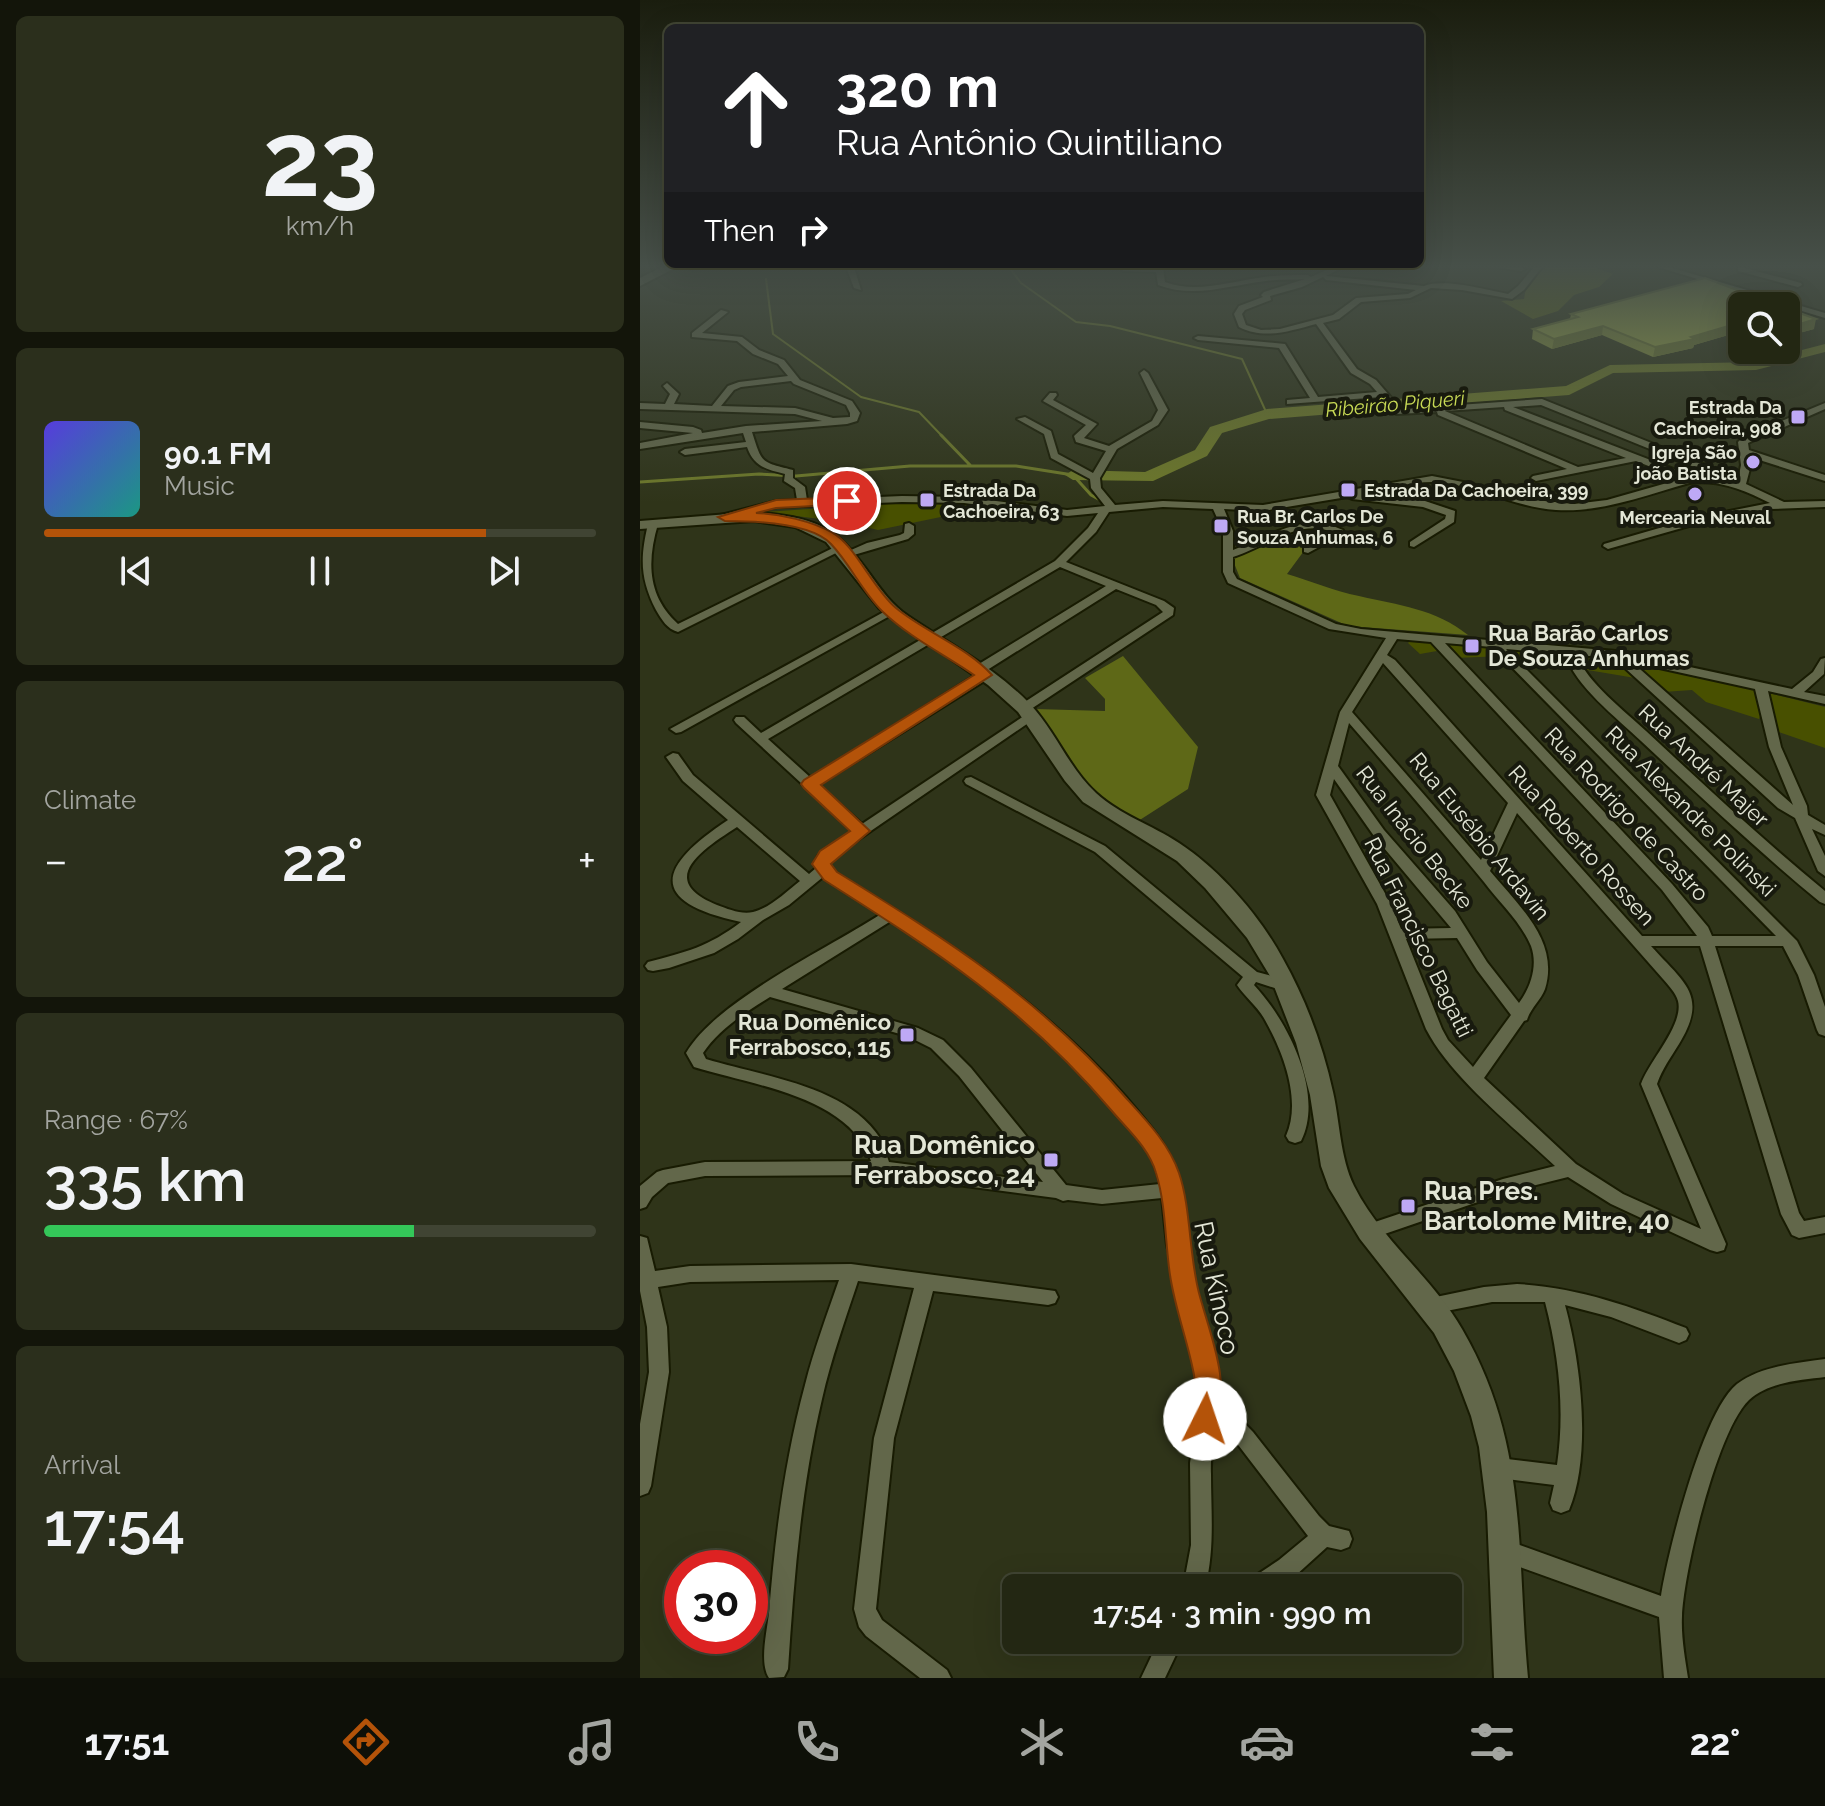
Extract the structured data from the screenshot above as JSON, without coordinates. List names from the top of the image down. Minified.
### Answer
{"streets":{"street":["Rua André Majer","Rua Alexandre Polinski","Rua Rodrigo de Castro","Rua Eusébio Ardavin","Rua Inácio Becke","Rua Roberto Rossen","Rua Francisco Bagatti","Rua Kinoco"]},"crossings":[["Rua Eusébio Ardavin","Rua Inácio Becke"],["Rua Eusébio Ardavin","Rua Francisco Bagatti"],["Rua Inácio Becke","Rua Roberto Rossen"],["Rua Inácio Becke","Rua Francisco Bagatti"],["Rua Roberto Rossen","Rua Francisco Bagatti"]],"water":["Ribeirão Piqueri"],"places":{"transit":["Estrada Da Cachoeira, 908","Estrada Da Cachoeira, 399","Estrada Da Cachoeira, 63","Rua Br. Carlos De Souza Anhumas, 6","Rua Barão Carlos De Souza Anhumas","Rua Domênico Ferrabosco, 115","Rua Domênico Ferrabosco, 24","Rua Pres. Bartolome Mitre, 40"],"other":["Igreja São joão Batista","Mercearia Neuval"]},"page":{"tile":[["23","km/h"],"Climate",["Range · 67%","335 km"],["Arrival","17:54"]],"turn":["320 m","Rua Antônio Quintiliano"],"then":"Then","song":["90.1 FM","Music"],"heat":["−","22°","+"],"limit":"30","trip":"17:54 · 3 min · 990 m","tabs":["17:51","22°"]}}
